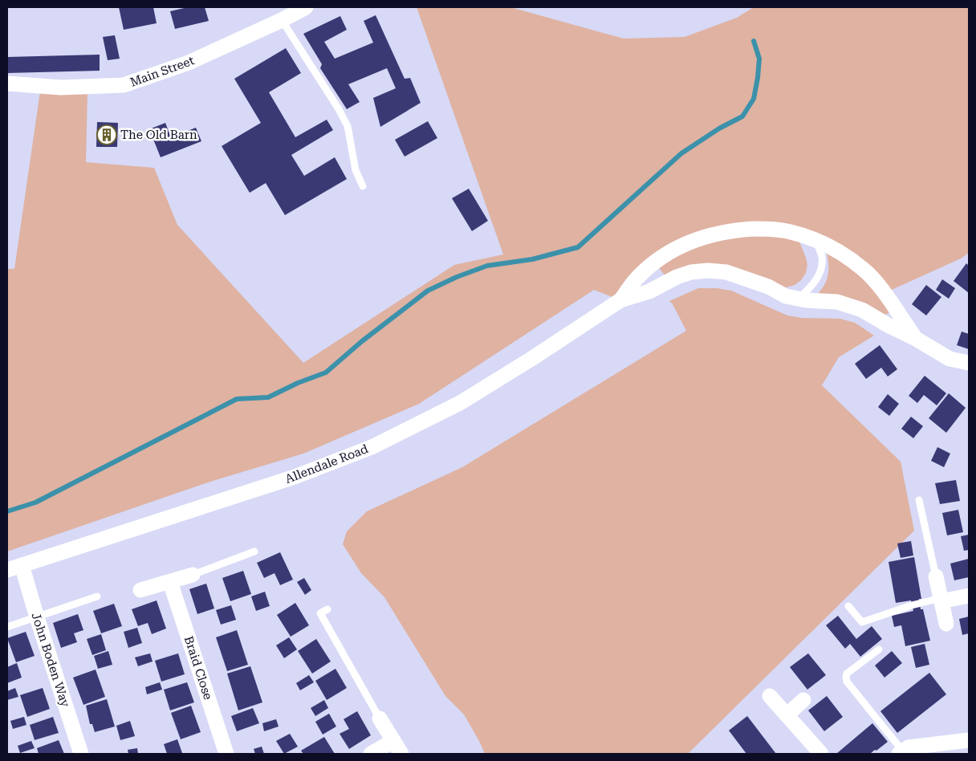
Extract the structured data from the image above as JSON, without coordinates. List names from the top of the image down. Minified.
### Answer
{"streets":{"street":["Main Street","Allendale Road","John Boden Way","Braid Close"]},"crossings":[["Allendale Road","John Boden Way"]],"places":{"building":["The Old Barn"]}}
